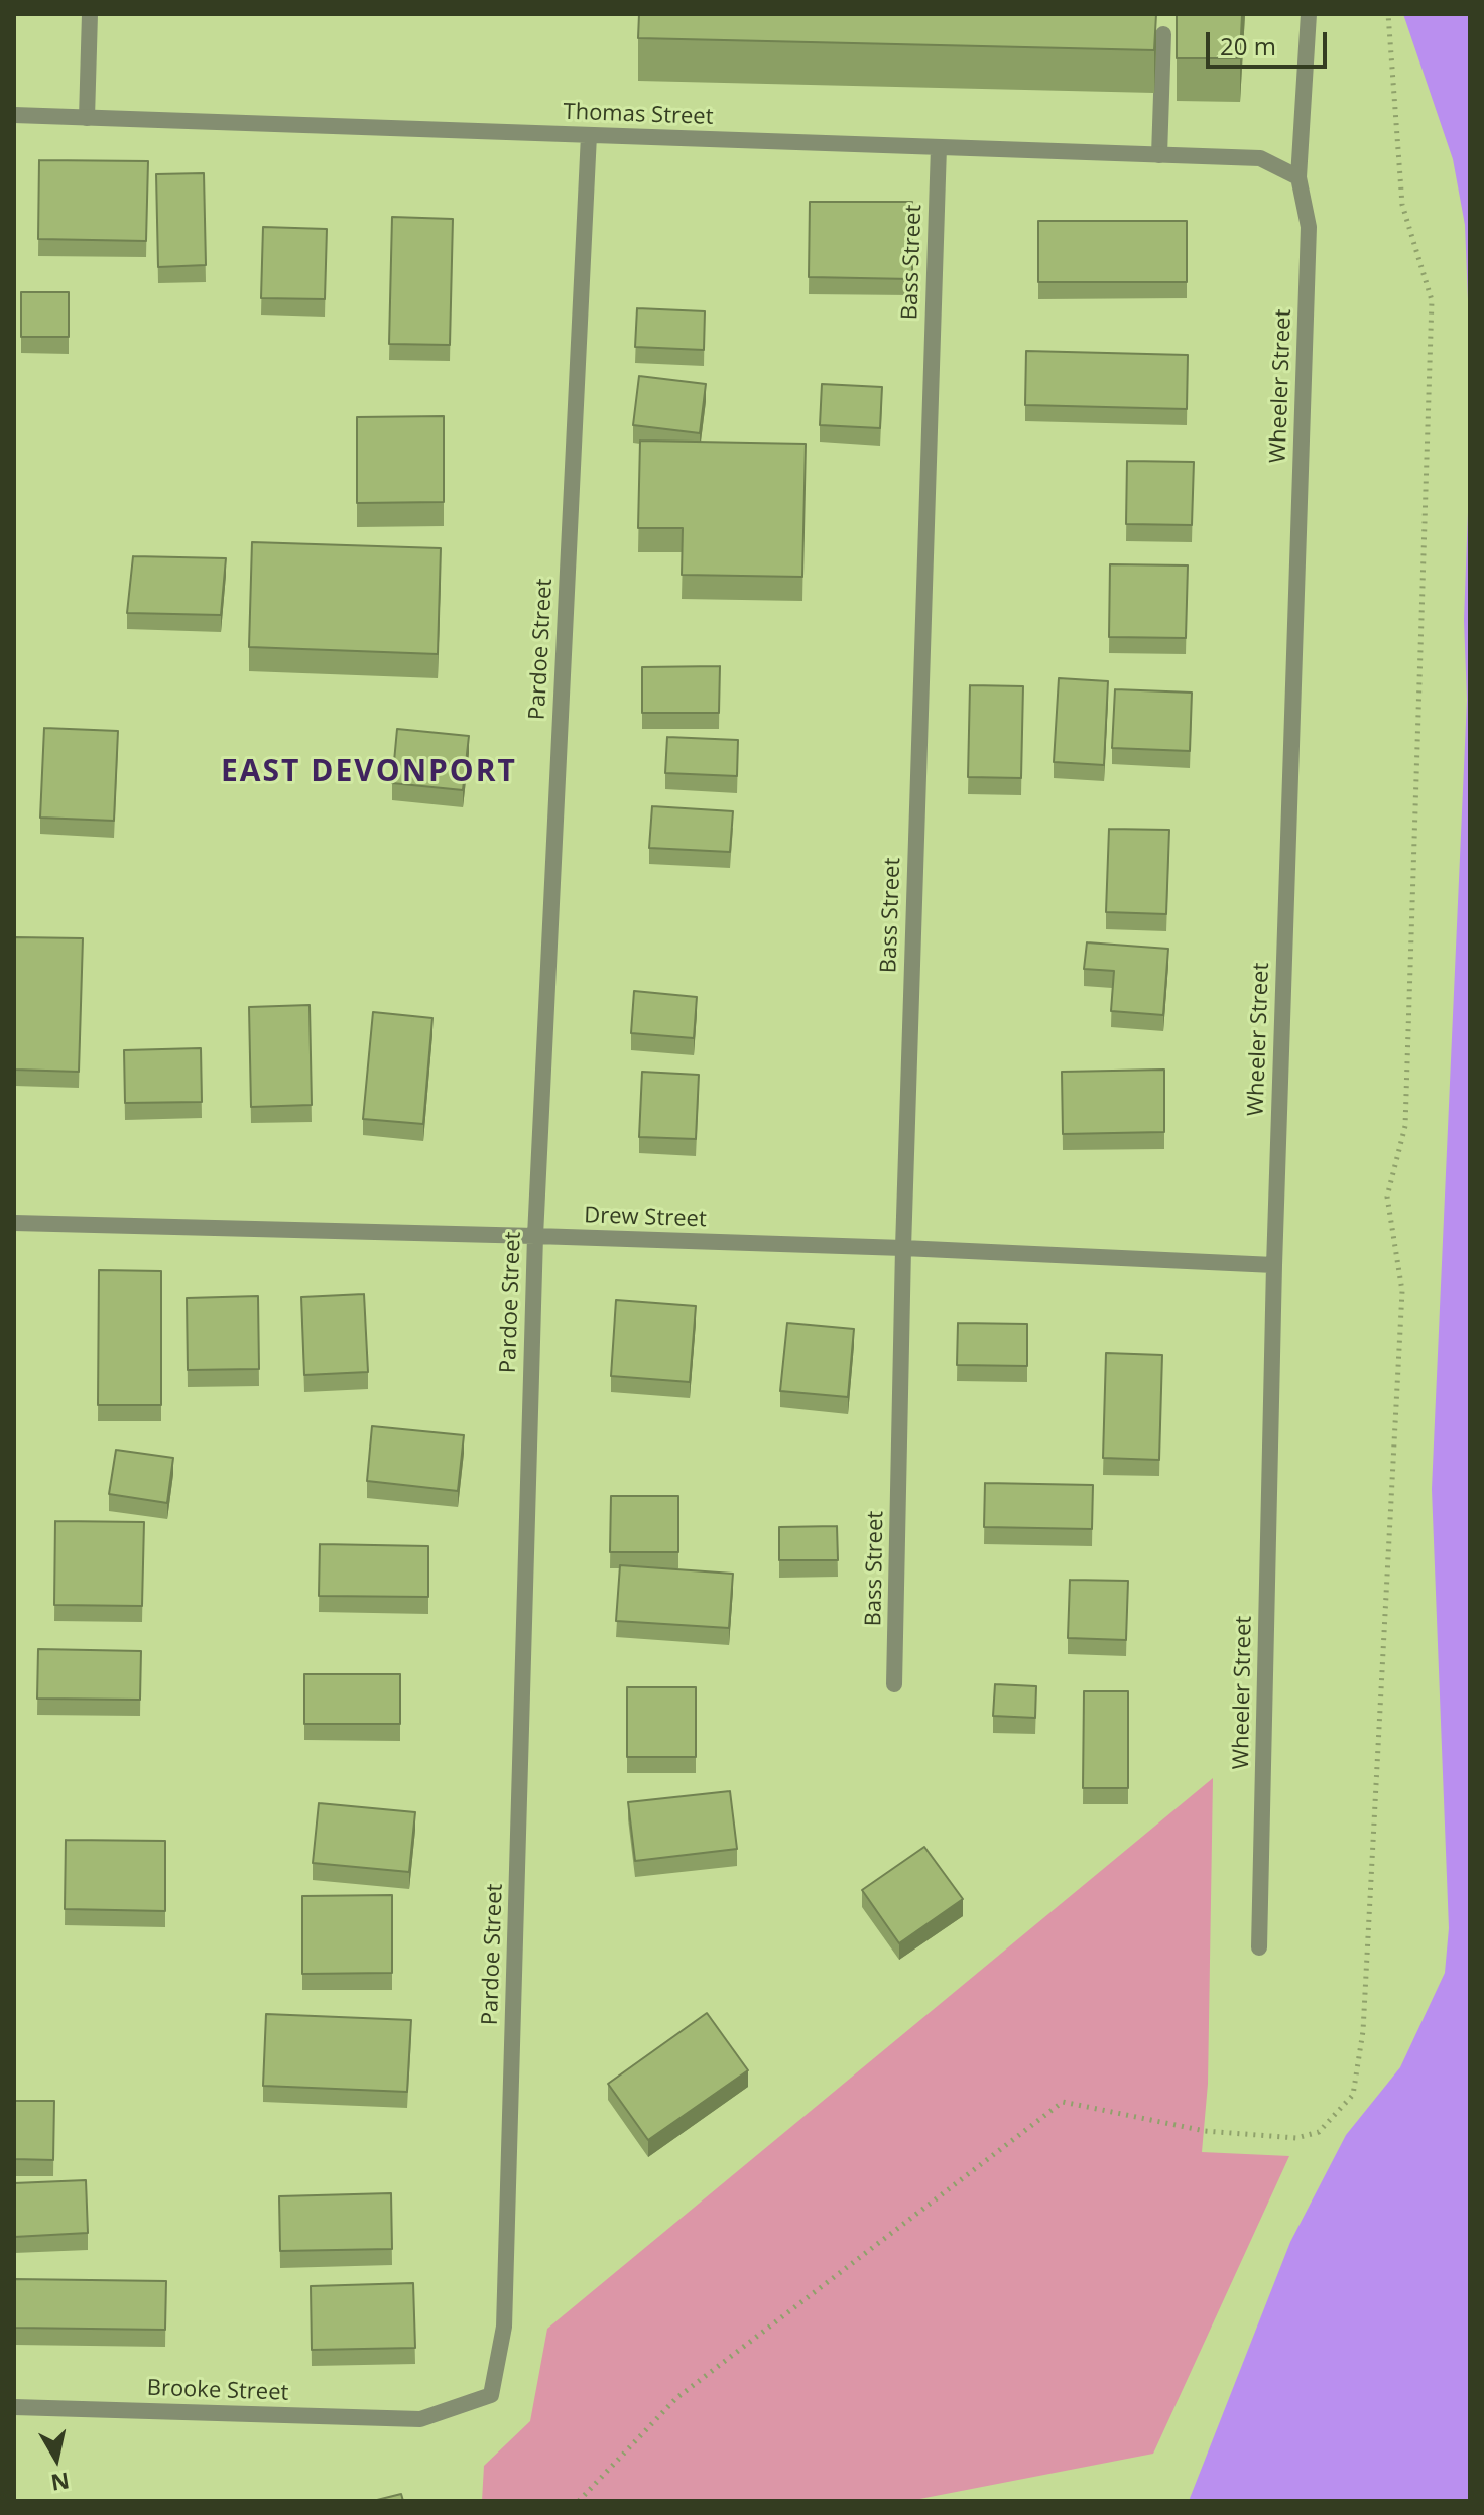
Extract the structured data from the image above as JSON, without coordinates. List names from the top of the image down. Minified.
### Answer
{"streets":{"street":["Thomas Street","Bass Street","Wheeler Street","Pardoe Street","Drew Street","Brooke Street"]},"crossings":[["Thomas Street","Bass Street"],["Thomas Street","Wheeler Street"],["Thomas Street","Pardoe Street"],["Bass Street","Drew Street"],["Wheeler Street","Drew Street"],["Pardoe Street","Drew Street"],["Pardoe Street","Brooke Street"]],"districts":["EAST DEVONPORT"],"scale_bar":"20 m","north":"bottom"}
